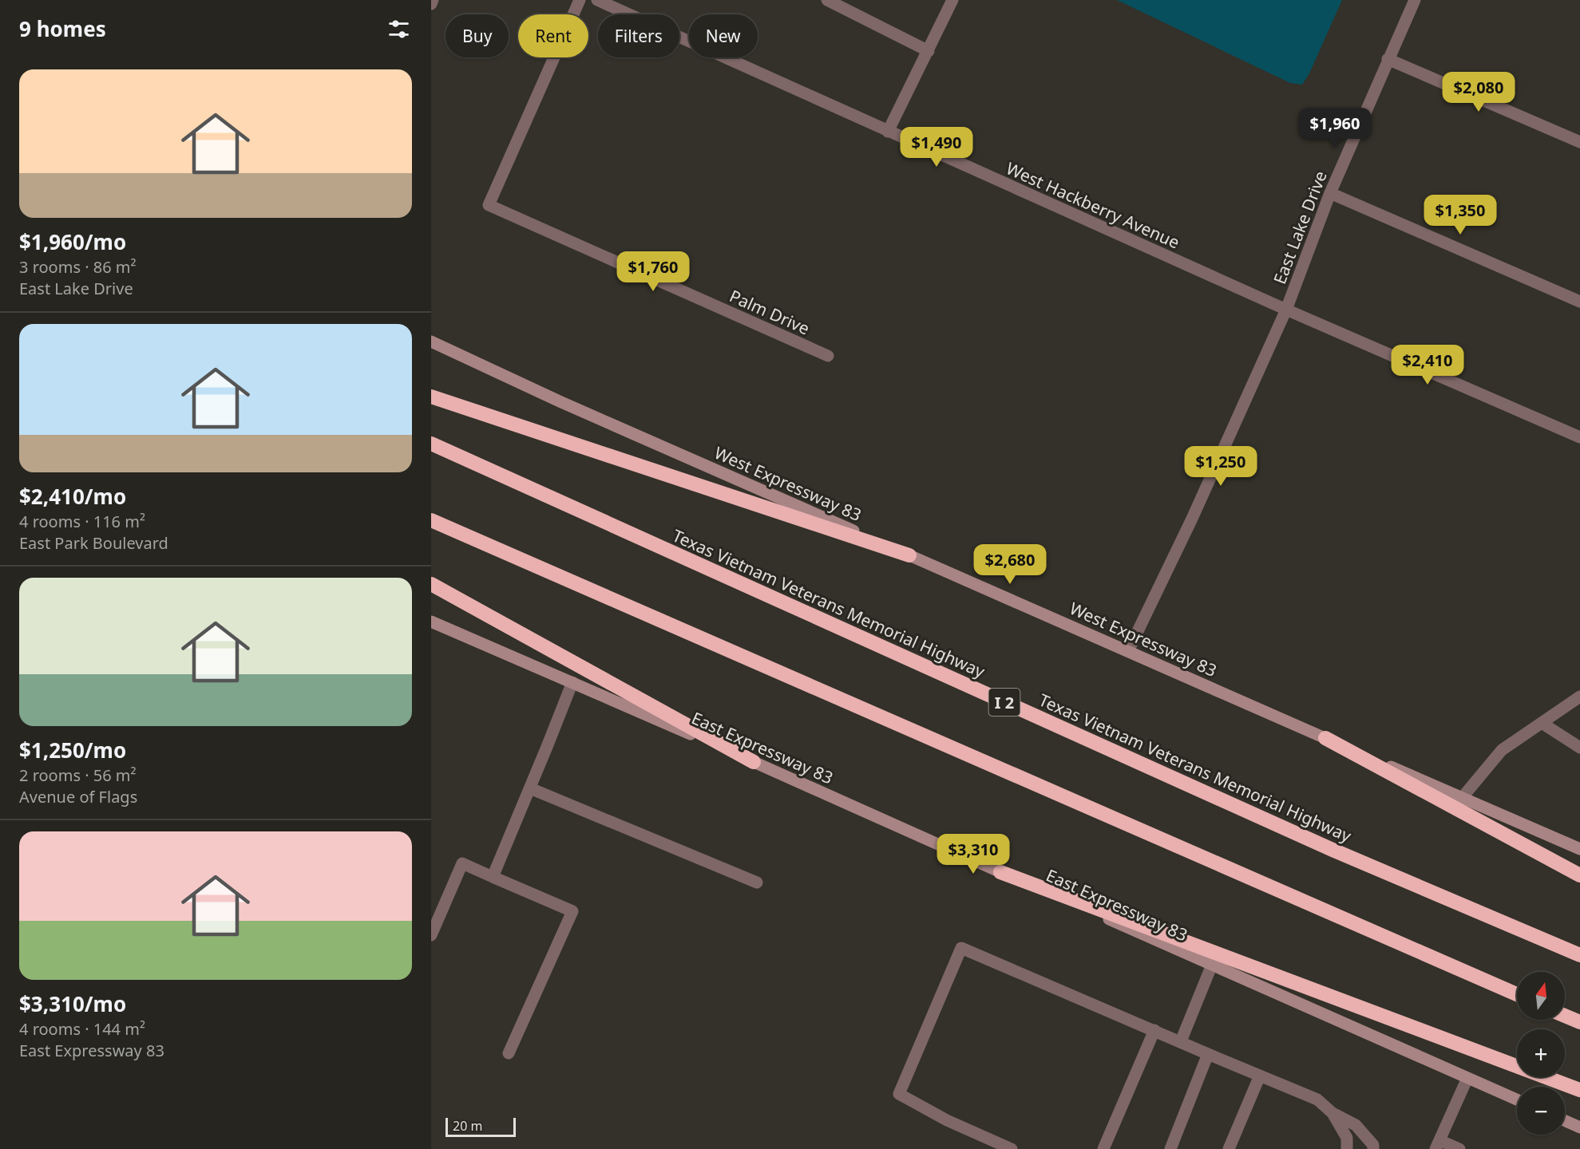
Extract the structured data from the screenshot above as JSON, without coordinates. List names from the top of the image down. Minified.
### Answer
{"streets":{"highway":["Texas Vietnam Veterans Memorial Highway","I 2"],"main road":["West Expressway 83","East Expressway 83"],"street":["West Hackberry Avenue","East Lake Drive","Palm Drive"]},"crossings":[["West Hackberry Avenue","East Lake Drive"],["East Lake Drive","West Expressway 83"]],"scale_bar":"20 m","north":"top","page":{"heading":"9 homes","chip":["Buy","Rent","Filters","New"],"list":[{"name":"$1,960/mo","note":"3 rooms · 86 m² · East Lake Drive"},{"name":"$2,410/mo","note":"4 rooms · 116 m² · East Park Boulevard"},{"name":"$1,250/mo","note":"2 rooms · 56 m² · Avenue of Flags"},{"name":"$3,310/mo","note":"4 rooms · 144 m² · East Expressway 83"}],"price":["$2,080","$1,960","$1,490","$1,350","$1,760","$2,410","$1,250","$2,680","$3,310"],"map_buttons":["+","−"],"scale":"20 m"}}
